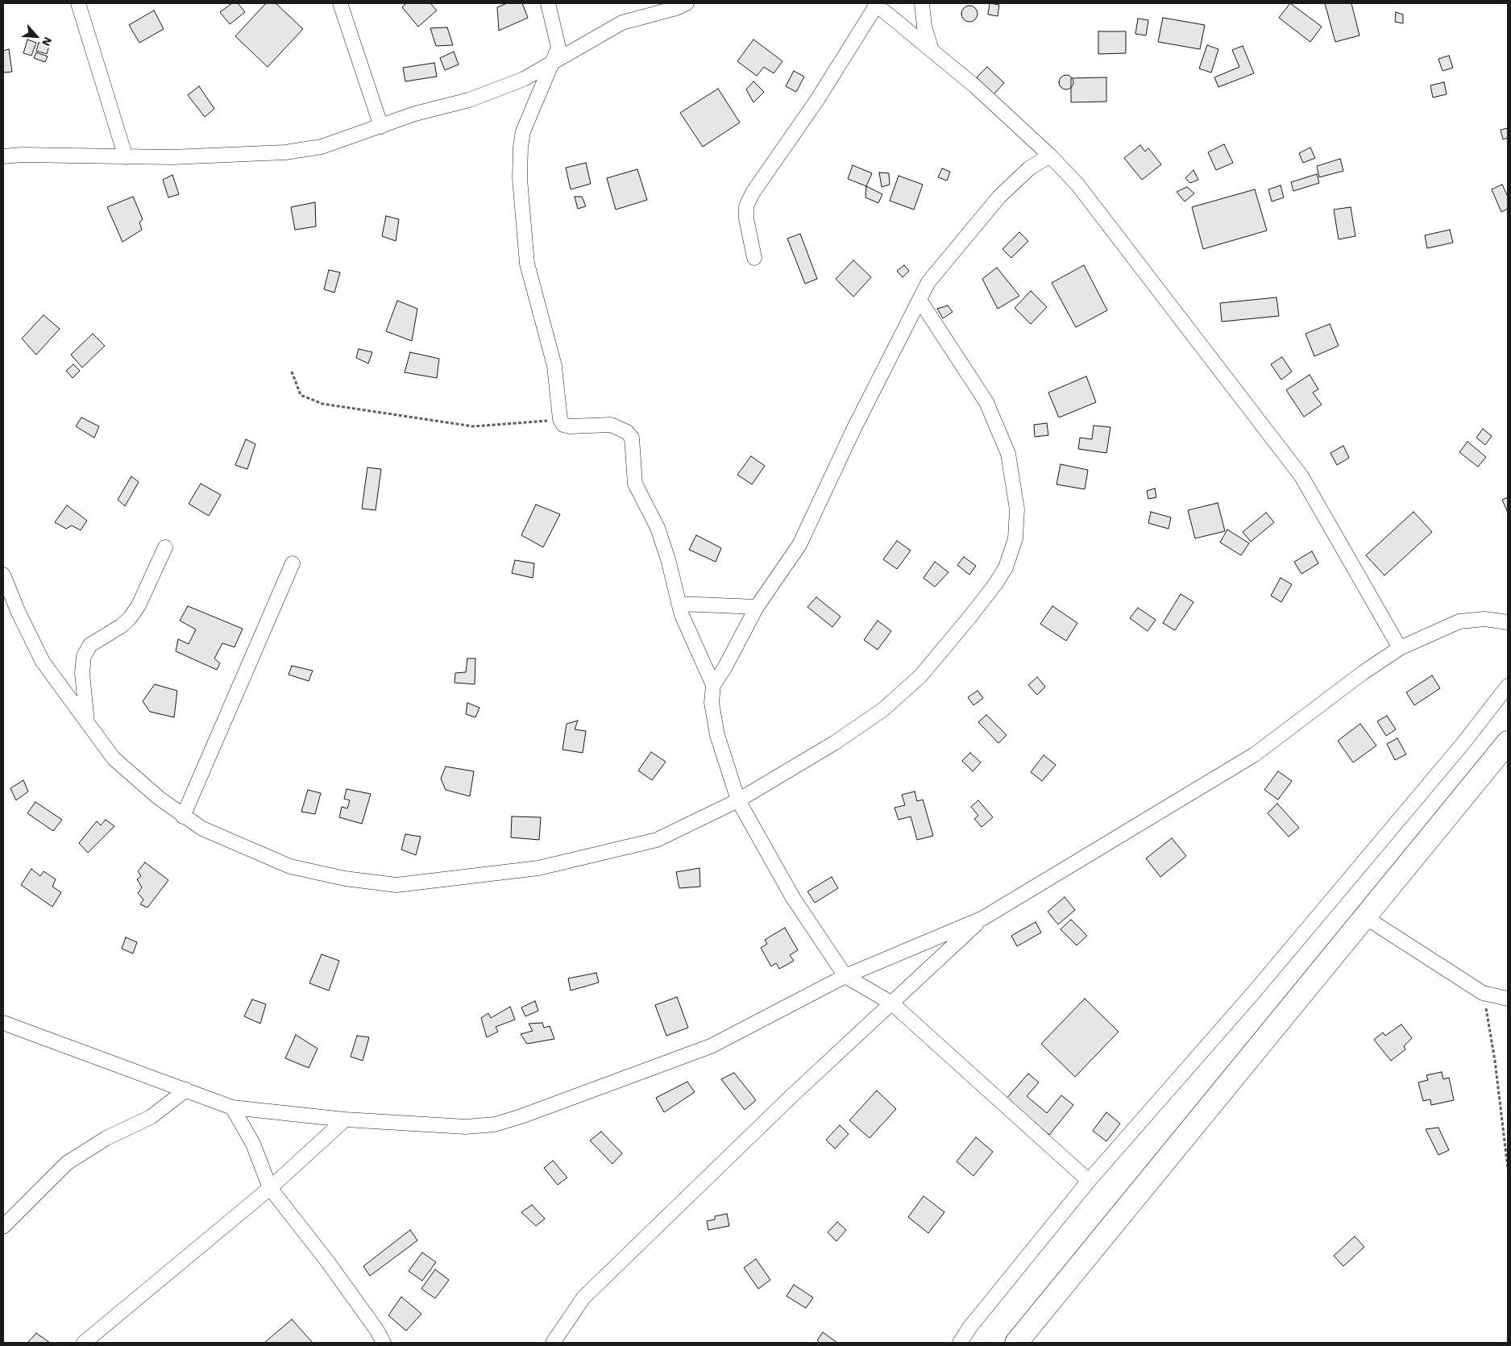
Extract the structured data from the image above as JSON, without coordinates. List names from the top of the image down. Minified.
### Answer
{"north":"bottom right"}
